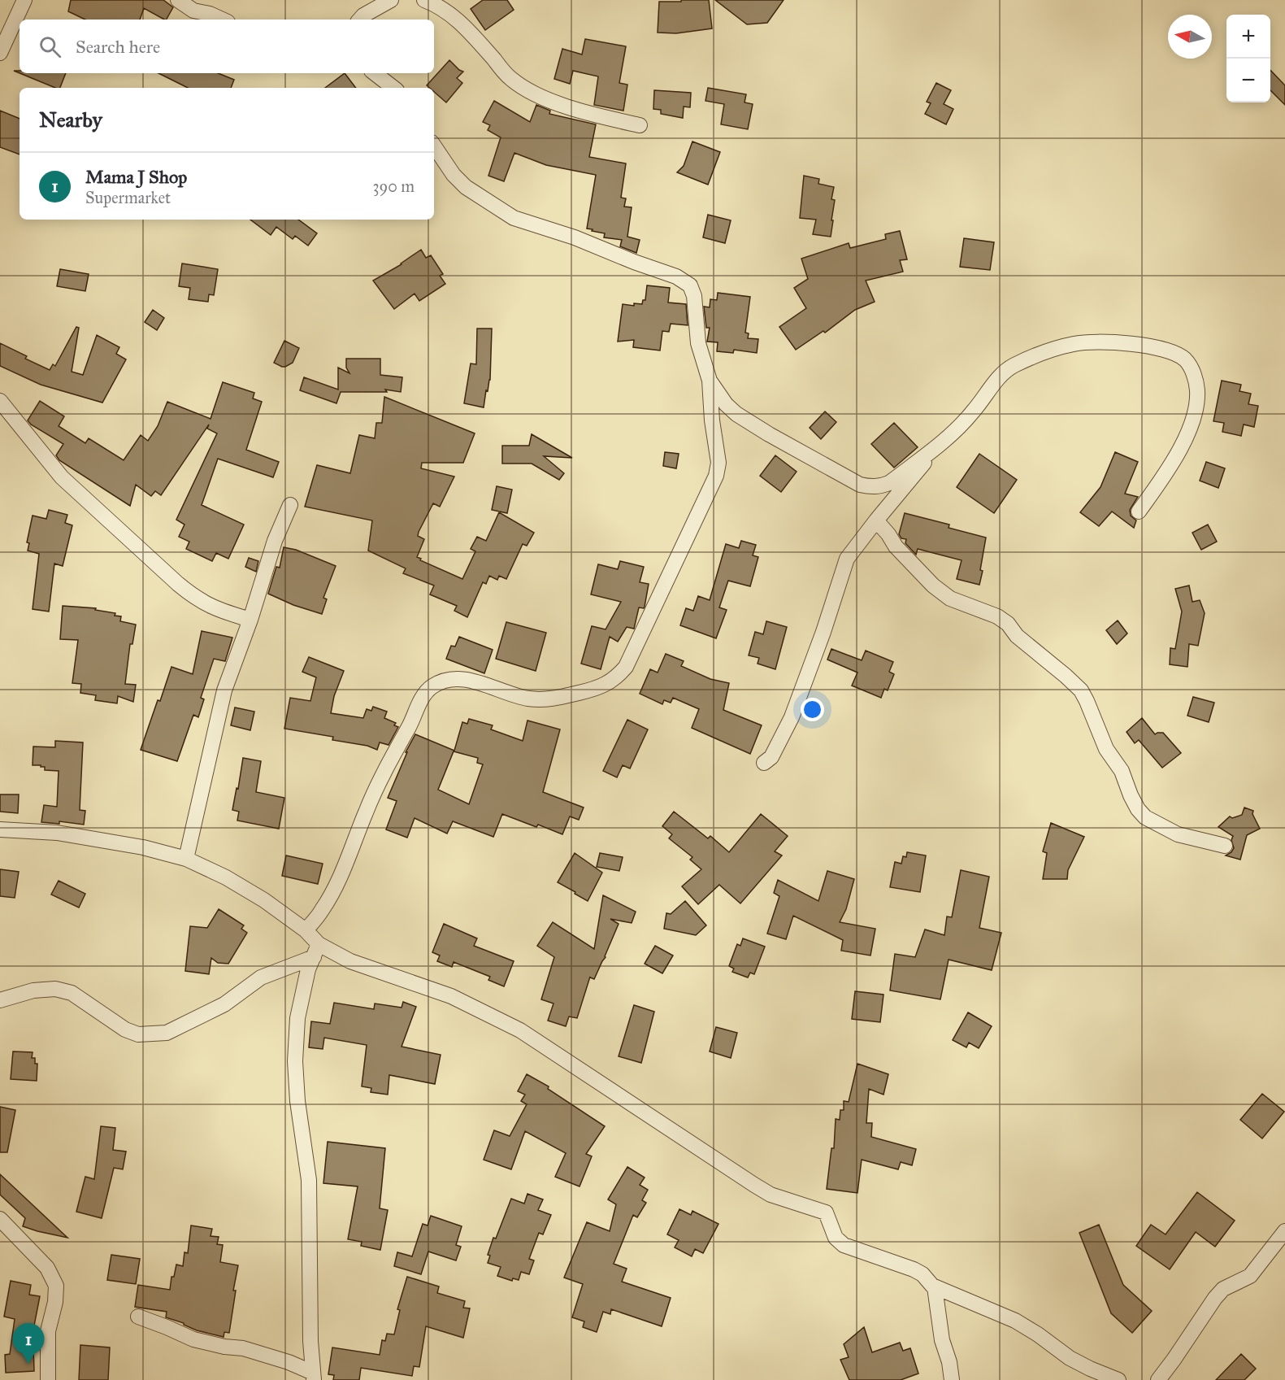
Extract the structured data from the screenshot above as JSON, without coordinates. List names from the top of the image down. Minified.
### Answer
{"north":"left","page":{"map_buttons":["+","−"],"search":"Search here","heading":"Nearby","list":[{"mark":"1","name":"Mama J Shop","note":"Supermarket","value":"390 m"}],"pins":"1"}}
